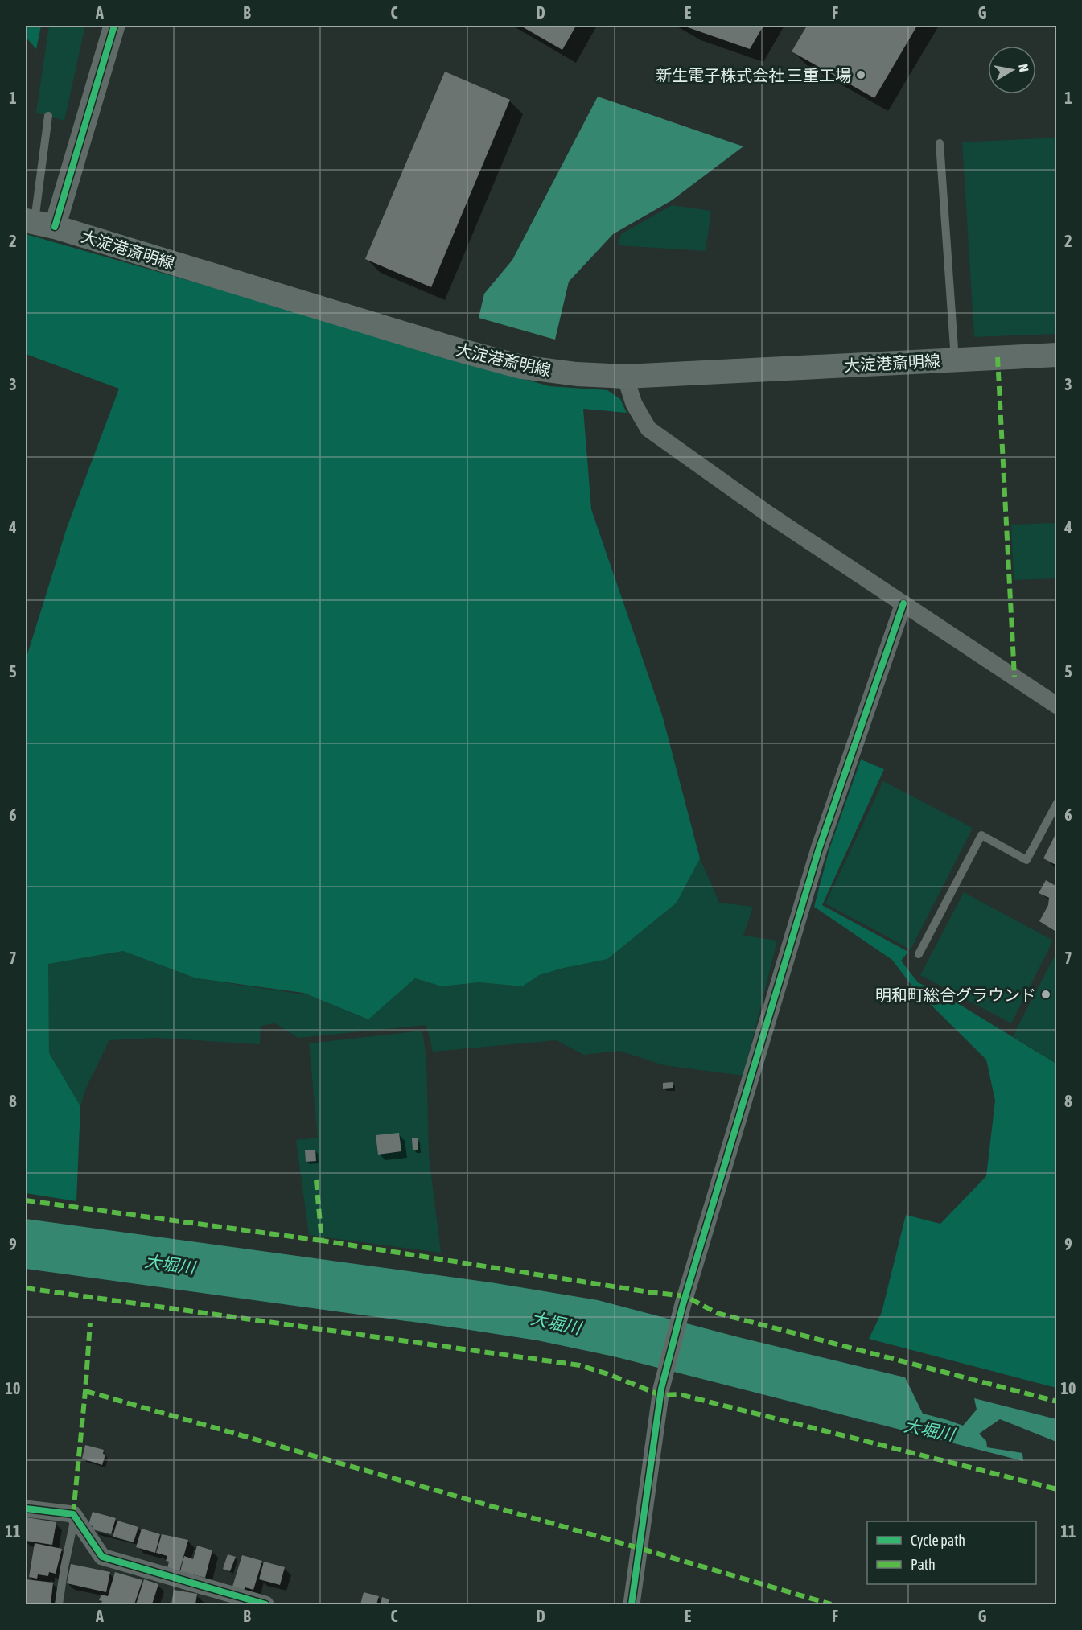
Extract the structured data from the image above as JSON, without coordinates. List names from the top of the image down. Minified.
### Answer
{"streets":{"main road":["大淀港斎明線"]},"water":["大堀川"],"places":["新生電子株式会社 三重工場","明和町総合グラウンド"],"legend":["Cycle path","Path"],"north":"right","grid":{"columns":["A","B","C","D","E","F","G"],"rows":["1","2","3","4","5","6","7","8","9","10","11"]}}
